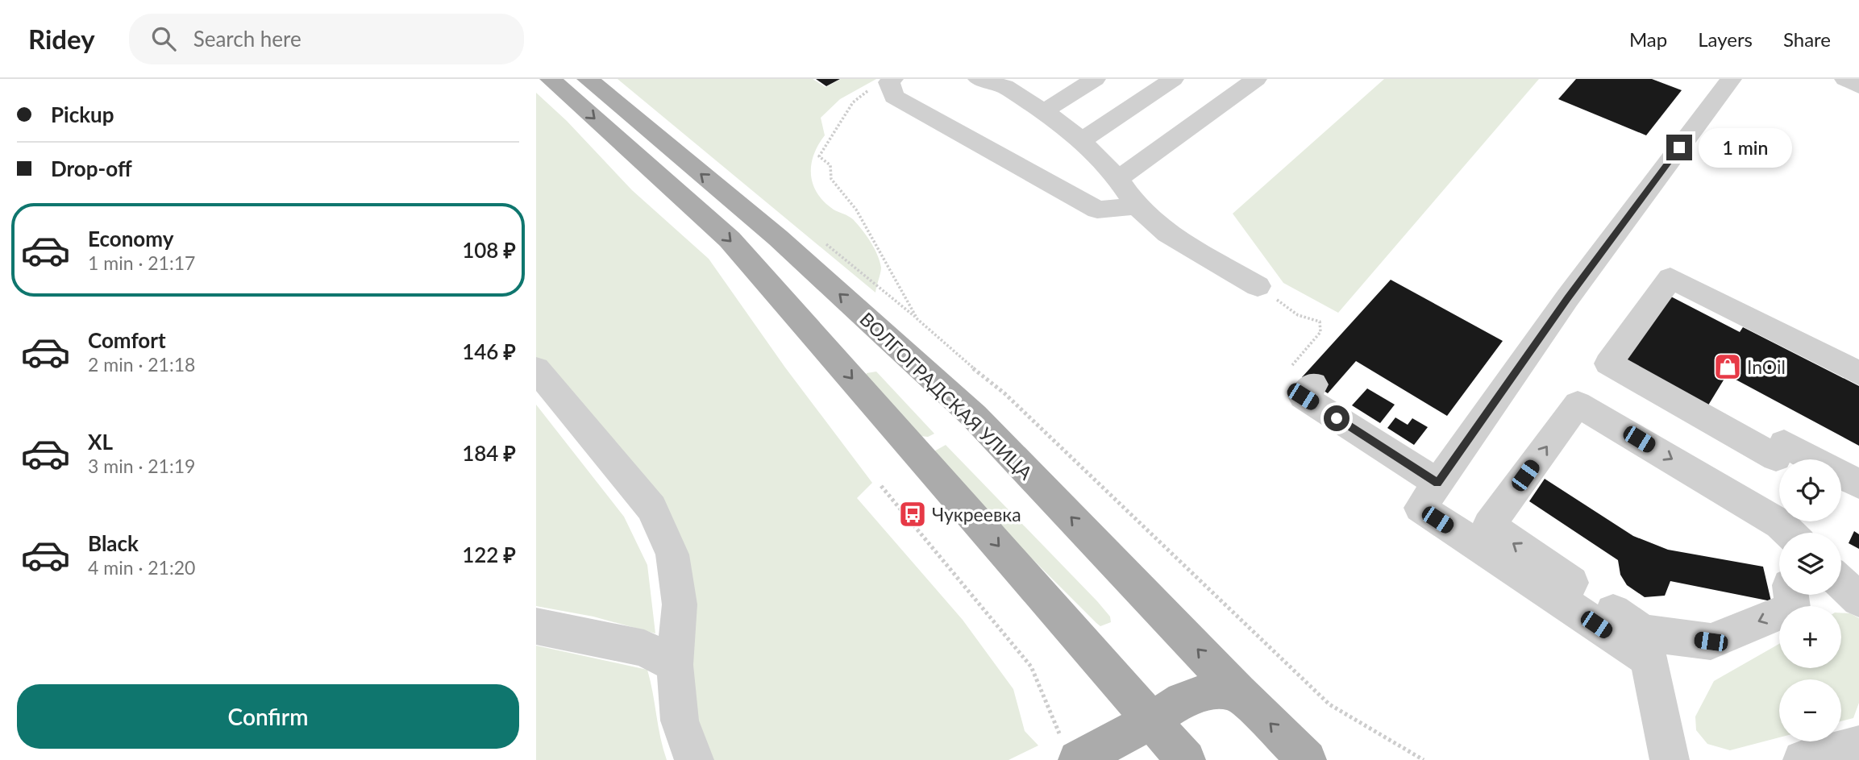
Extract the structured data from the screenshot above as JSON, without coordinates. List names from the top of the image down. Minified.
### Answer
{"streets":{"main road":["ВОЛГОГРАДСКАЯ УЛИЦА"]},"places":{"shop":["InOil"],"bus stop":["Чукреевка"]},"page":{"header":"Ridey","search":"Search here","nav":["Map","Layers","Share"],"banner":["Pickup","Drop-off"],"bubble":"1 min","list":[{"name":"Economy","note":"1 min · 21:17","value":"108 ₽"},{"name":"Comfort","note":"2 min · 21:18","value":"146 ₽"},{"name":"XL","note":"3 min · 21:19","value":"184 ₽"},{"name":"Black","note":"4 min · 21:20","value":"122 ₽"}],"map_buttons":["+","−"],"buttons":"Confirm"}}
